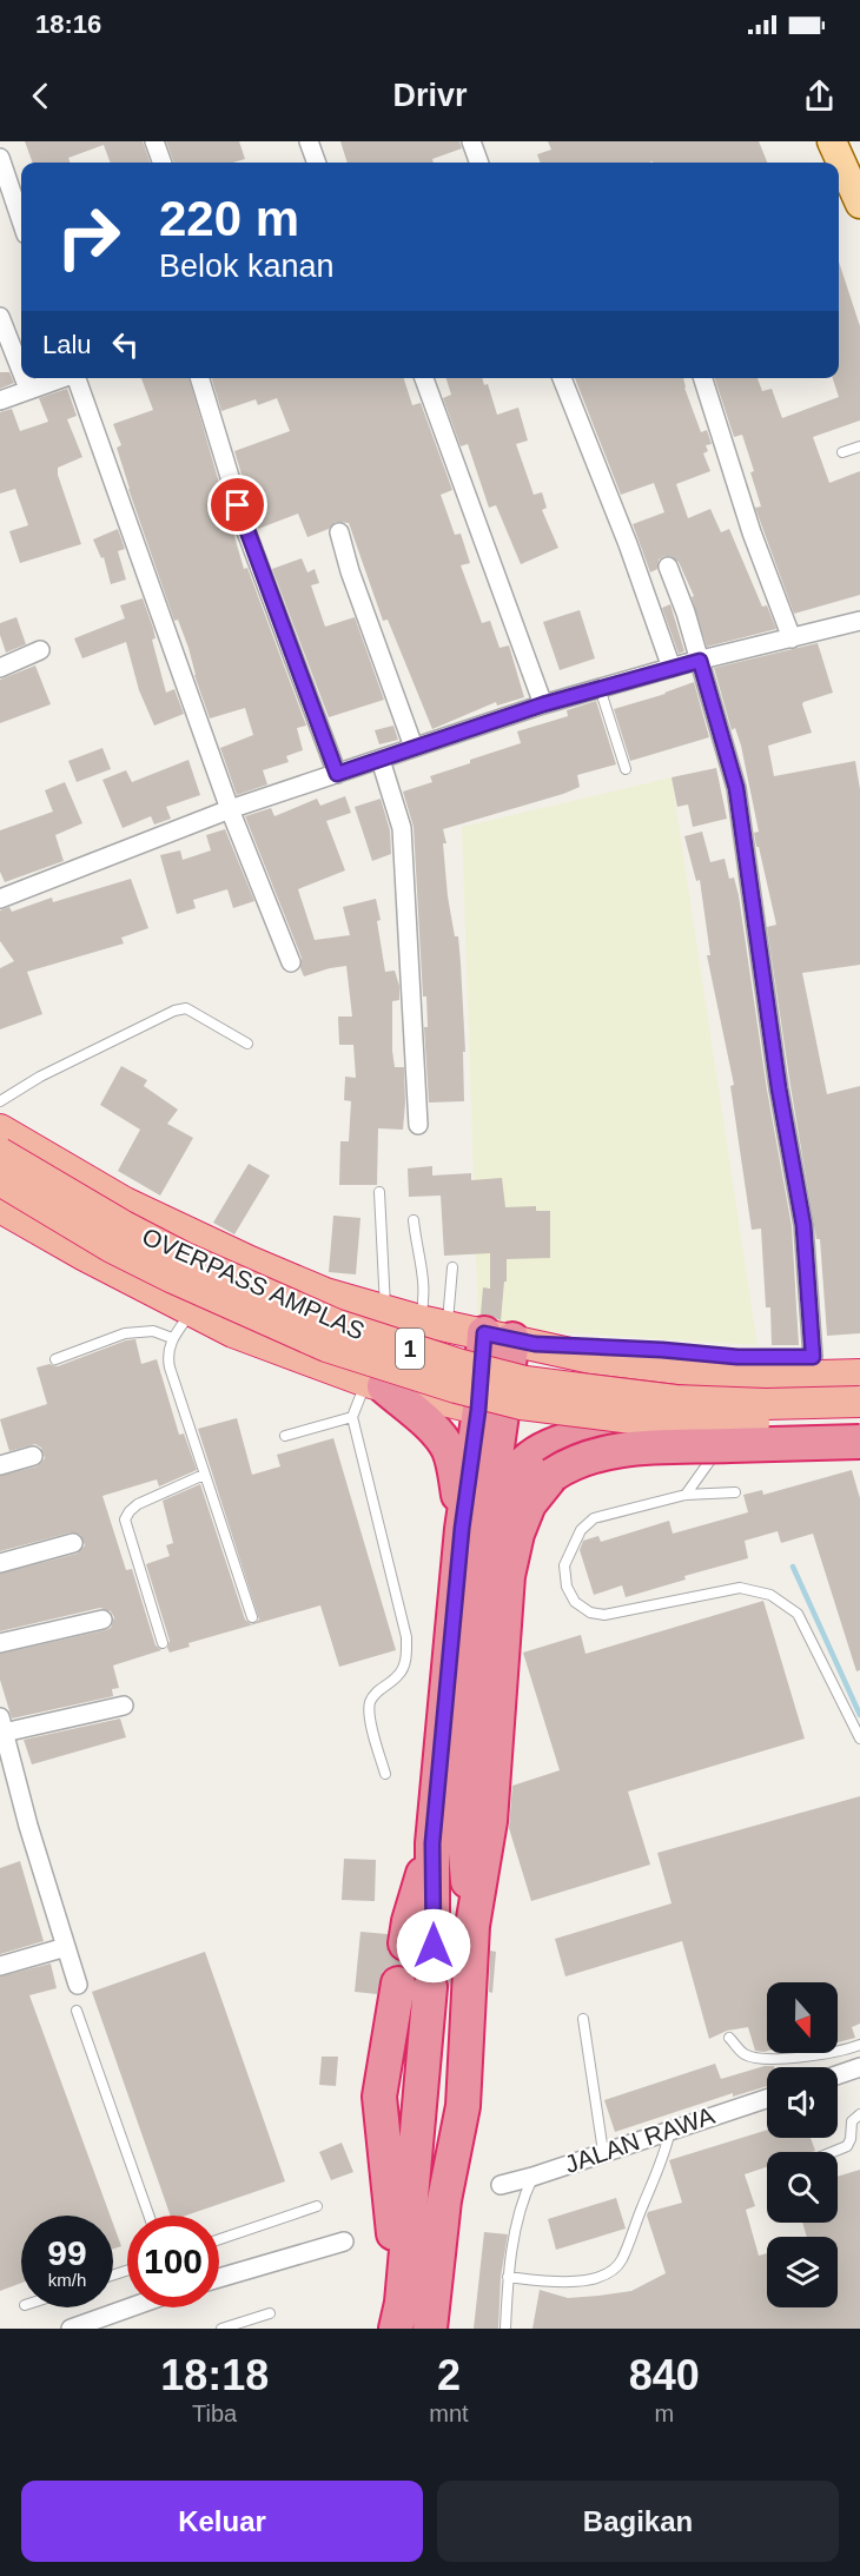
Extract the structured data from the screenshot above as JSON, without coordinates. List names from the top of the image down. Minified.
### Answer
{"streets":{"highway":["OVERPASS AMPLAS","1"],"street":["JALAN RAWA"]},"north":"bottom","page":{"status":"18:16","header":"Drivr","turn":["220 m","Belok kanan"],"then":"Lalu","speed":"99 km/h","limit":"100","eta":["18:18","Tiba","2","mnt","840","m"],"buttons":["Keluar","Bagikan"]}}
